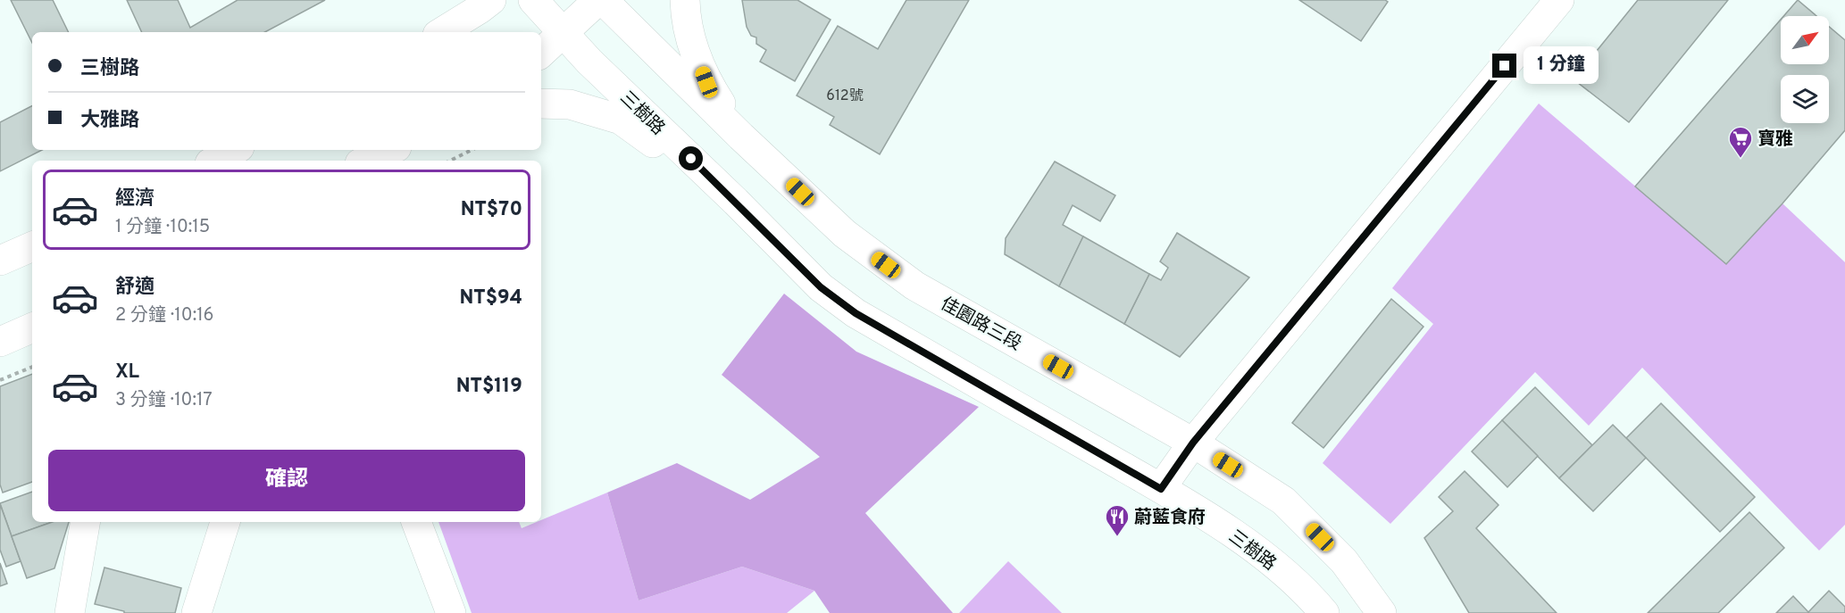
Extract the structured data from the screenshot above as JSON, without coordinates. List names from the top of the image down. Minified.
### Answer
{"streets":{"street":["三樹路","佳園路三段"]},"places":{"supermarket":["寶雅"],"restaurant":["蔚藍食府"]},"house_numbers":["612號"],"north":"top right","page":{"banner":["三樹路","大雅路"],"bubble":"1 分鐘","list":[{"name":"經濟","note":"1 分鐘 · 10:15","value":"NT$70"},{"name":"舒適","note":"2 分鐘 · 10:16","value":"NT$94"},{"name":"XL","note":"3 分鐘 · 10:17","value":"NT$119"}],"buttons":"確認"}}
